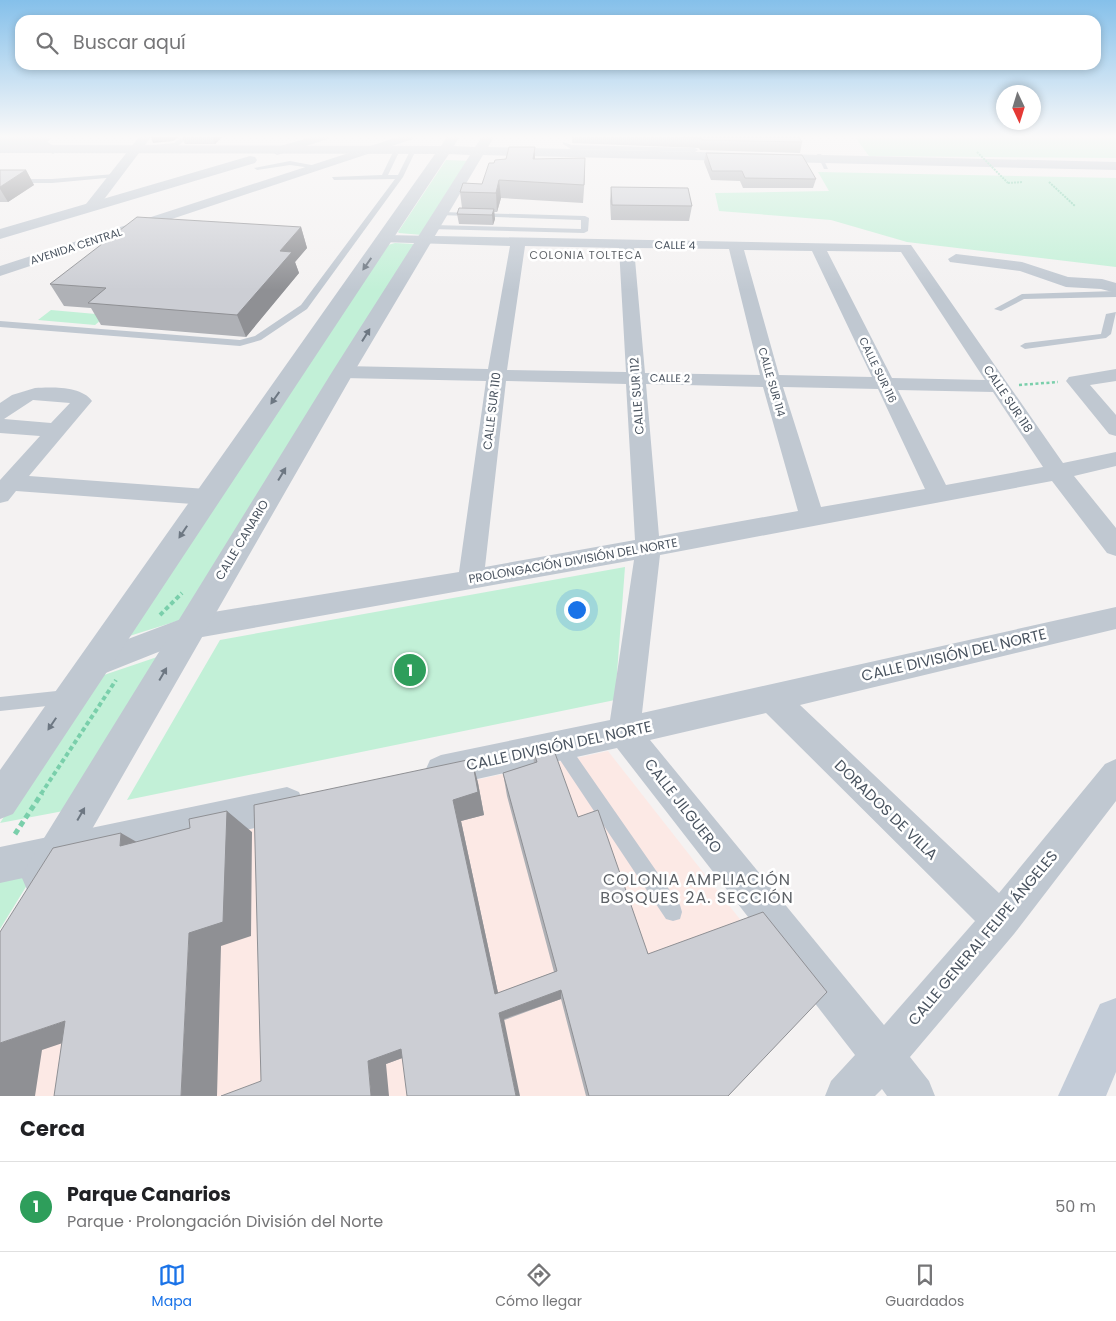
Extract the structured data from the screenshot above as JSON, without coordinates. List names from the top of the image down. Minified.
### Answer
{"streets":{"street":["CALLE 4","AVENIDA CENTRAL","CALLE SUR 116","CALLE 2","CALLE SUR 114","CALLE SUR 112","CALLE SUR 118","CALLE SUR 110","CALLE CANARIO","PROLONGACIÓN DIVISIÓN DEL NORTE","CALLE DIVISIÓN DEL NORTE","CALLE JILGUERO","DORADOS DE VILLA","CALLE GENERAL FELIPE ÁNGELES"]},"crossings":[["CALLE 4","CALLE SUR 116"],["CALLE 4","CALLE SUR 114"],["CALLE 4","CALLE SUR 112"],["CALLE 4","CALLE SUR 118"],["CALLE 4","CALLE SUR 110"],["CALLE 4","CALLE CANARIO"],["CALLE SUR 116","CALLE 2"],["CALLE SUR 116","PROLONGACIÓN DIVISIÓN DEL NORTE"],["CALLE 2","CALLE SUR 114"],["CALLE 2","CALLE SUR 112"],["CALLE 2","CALLE SUR 118"],["CALLE 2","CALLE SUR 110"],["CALLE 2","CALLE CANARIO"],["CALLE SUR 114","PROLONGACIÓN DIVISIÓN DEL NORTE"],["CALLE SUR 112","PROLONGACIÓN DIVISIÓN DEL NORTE"],["CALLE SUR 118","PROLONGACIÓN DIVISIÓN DEL NORTE"],["CALLE SUR 110","PROLONGACIÓN DIVISIÓN DEL NORTE"],["CALLE CANARIO","PROLONGACIÓN DIVISIÓN DEL NORTE"],["CALLE DIVISIÓN DEL NORTE","CALLE JILGUERO"],["CALLE DIVISIÓN DEL NORTE","DORADOS DE VILLA"],["CALLE JILGUERO","CALLE GENERAL FELIPE ÁNGELES"],["DORADOS DE VILLA","CALLE GENERAL FELIPE ÁNGELES"]],"districts":["COLONIA TOLTECA","COLONIA AMPLIACIÓN BOSQUES 2A. SECCIÓN"],"north":"bottom","page":{"search":"Buscar aquí","pins":"1","heading":"Cerca","list":[{"mark":"1","name":"Parque Canarios","note":"Parque · Prolongación División del Norte","value":"50 m"}],"nav":["Mapa","Cómo llegar","Guardados"]}}
